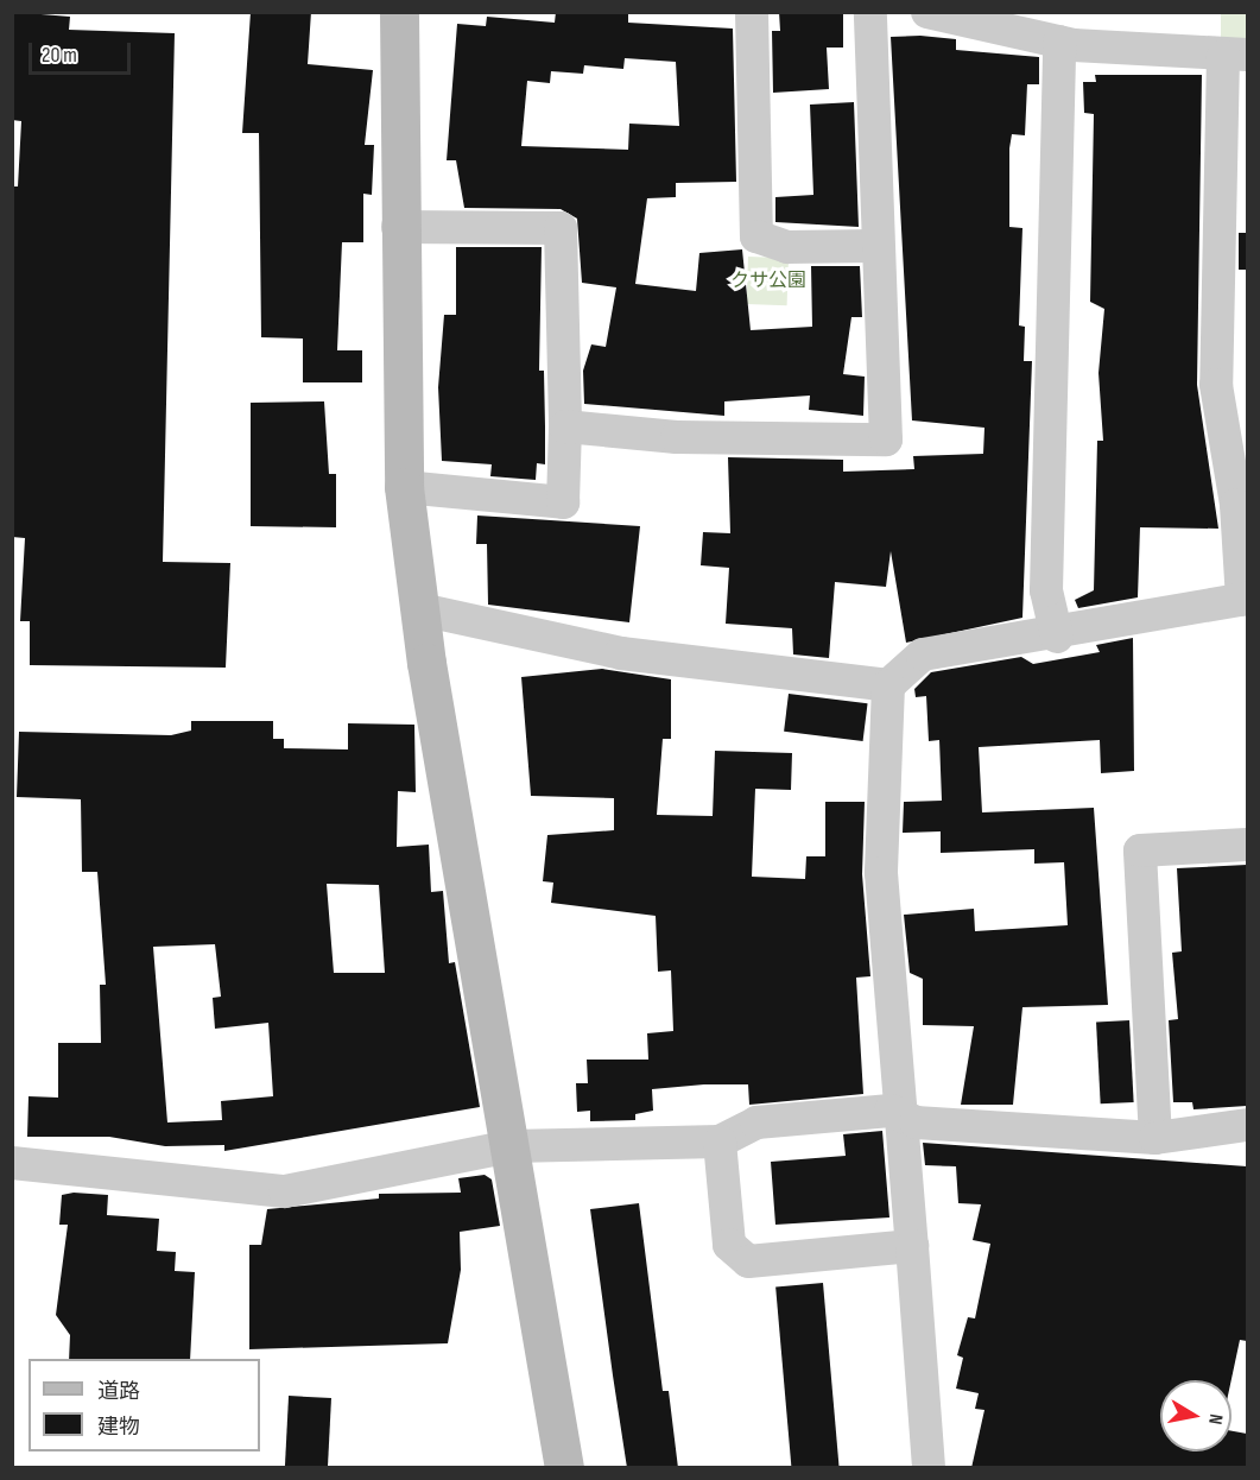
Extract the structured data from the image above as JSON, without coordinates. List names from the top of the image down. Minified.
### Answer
{"parks":["クサ公園"],"legend":["道路","建物"],"scale_bar":"20 m","north":"right"}
